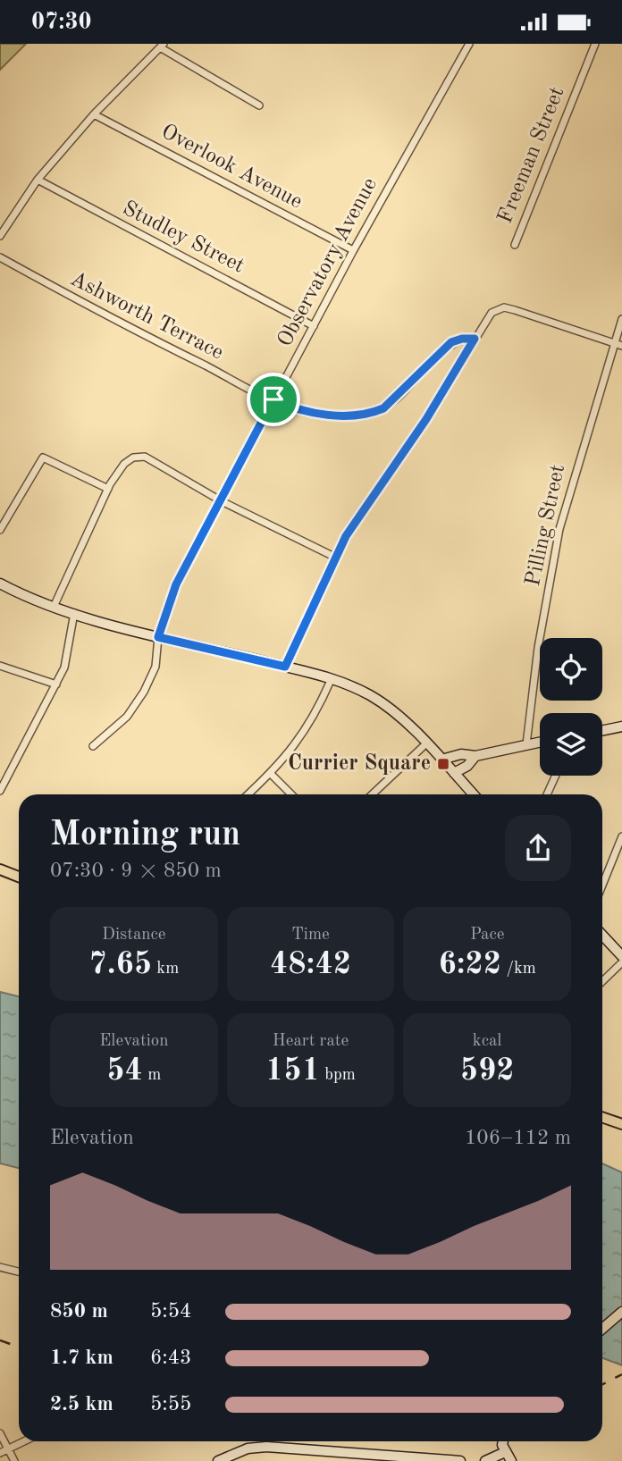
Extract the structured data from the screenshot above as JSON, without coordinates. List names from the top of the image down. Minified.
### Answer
{"streets":{"street":["Freeman Street","Overlook Avenue","Studley Street","Observatory Avenue","Ashworth Terrace","Pilling Street"]},"crossings":[["Overlook Avenue","Observatory Avenue"],["Studley Street","Observatory Avenue"],["Observatory Avenue","Ashworth Terrace"]],"places":{"transit":["Currier Square"]},"page":{"status":"07:30","heading":["Morning run","07:30 · 9 × 850 m"],"stats":[["Distance","7.65 km"],["Time","48:42"],["Pace","6:22 /km"],["Elevation","54 m"],["Heart rate","151 bpm"],["kcal","592"]],"chart":["Elevation","106–112 m"],"list":[{"name":"850 m","note":"5:54"},{"name":"1.7 km","note":"6:43"},{"name":"2.5 km","note":"5:55"}]}}
